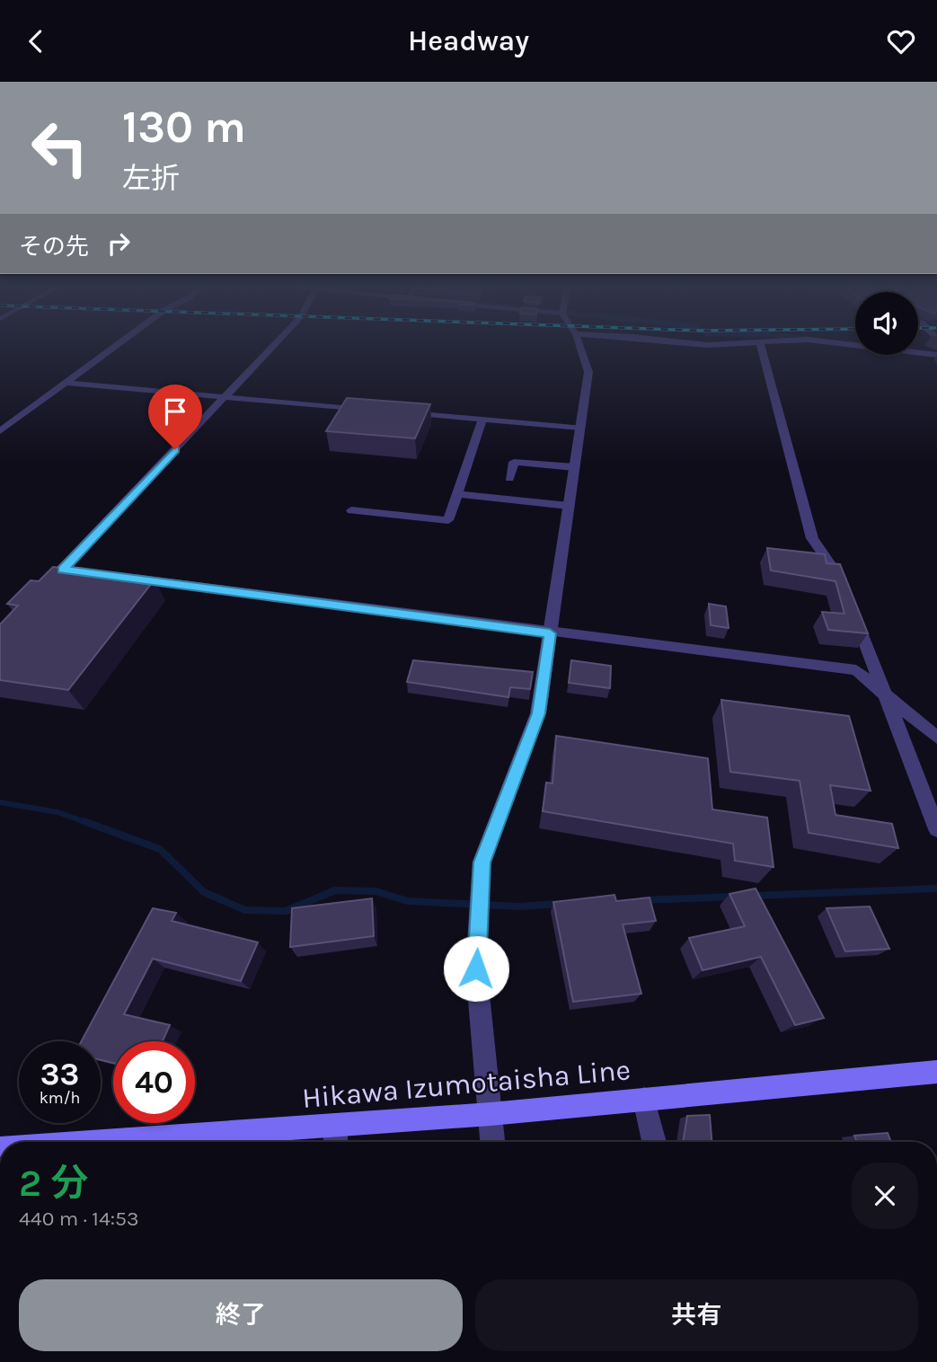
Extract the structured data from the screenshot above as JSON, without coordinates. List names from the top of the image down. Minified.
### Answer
{"streets":{"main road":["Hikawa Izumotaisha Line"]},"page":{"header":"Headway","turn":["130 m","左折"],"then":"その先","speed":"33 km/h","limit":"40","heading":["2 分","440 m · 14:53"],"buttons":["終了","共有"]}}
